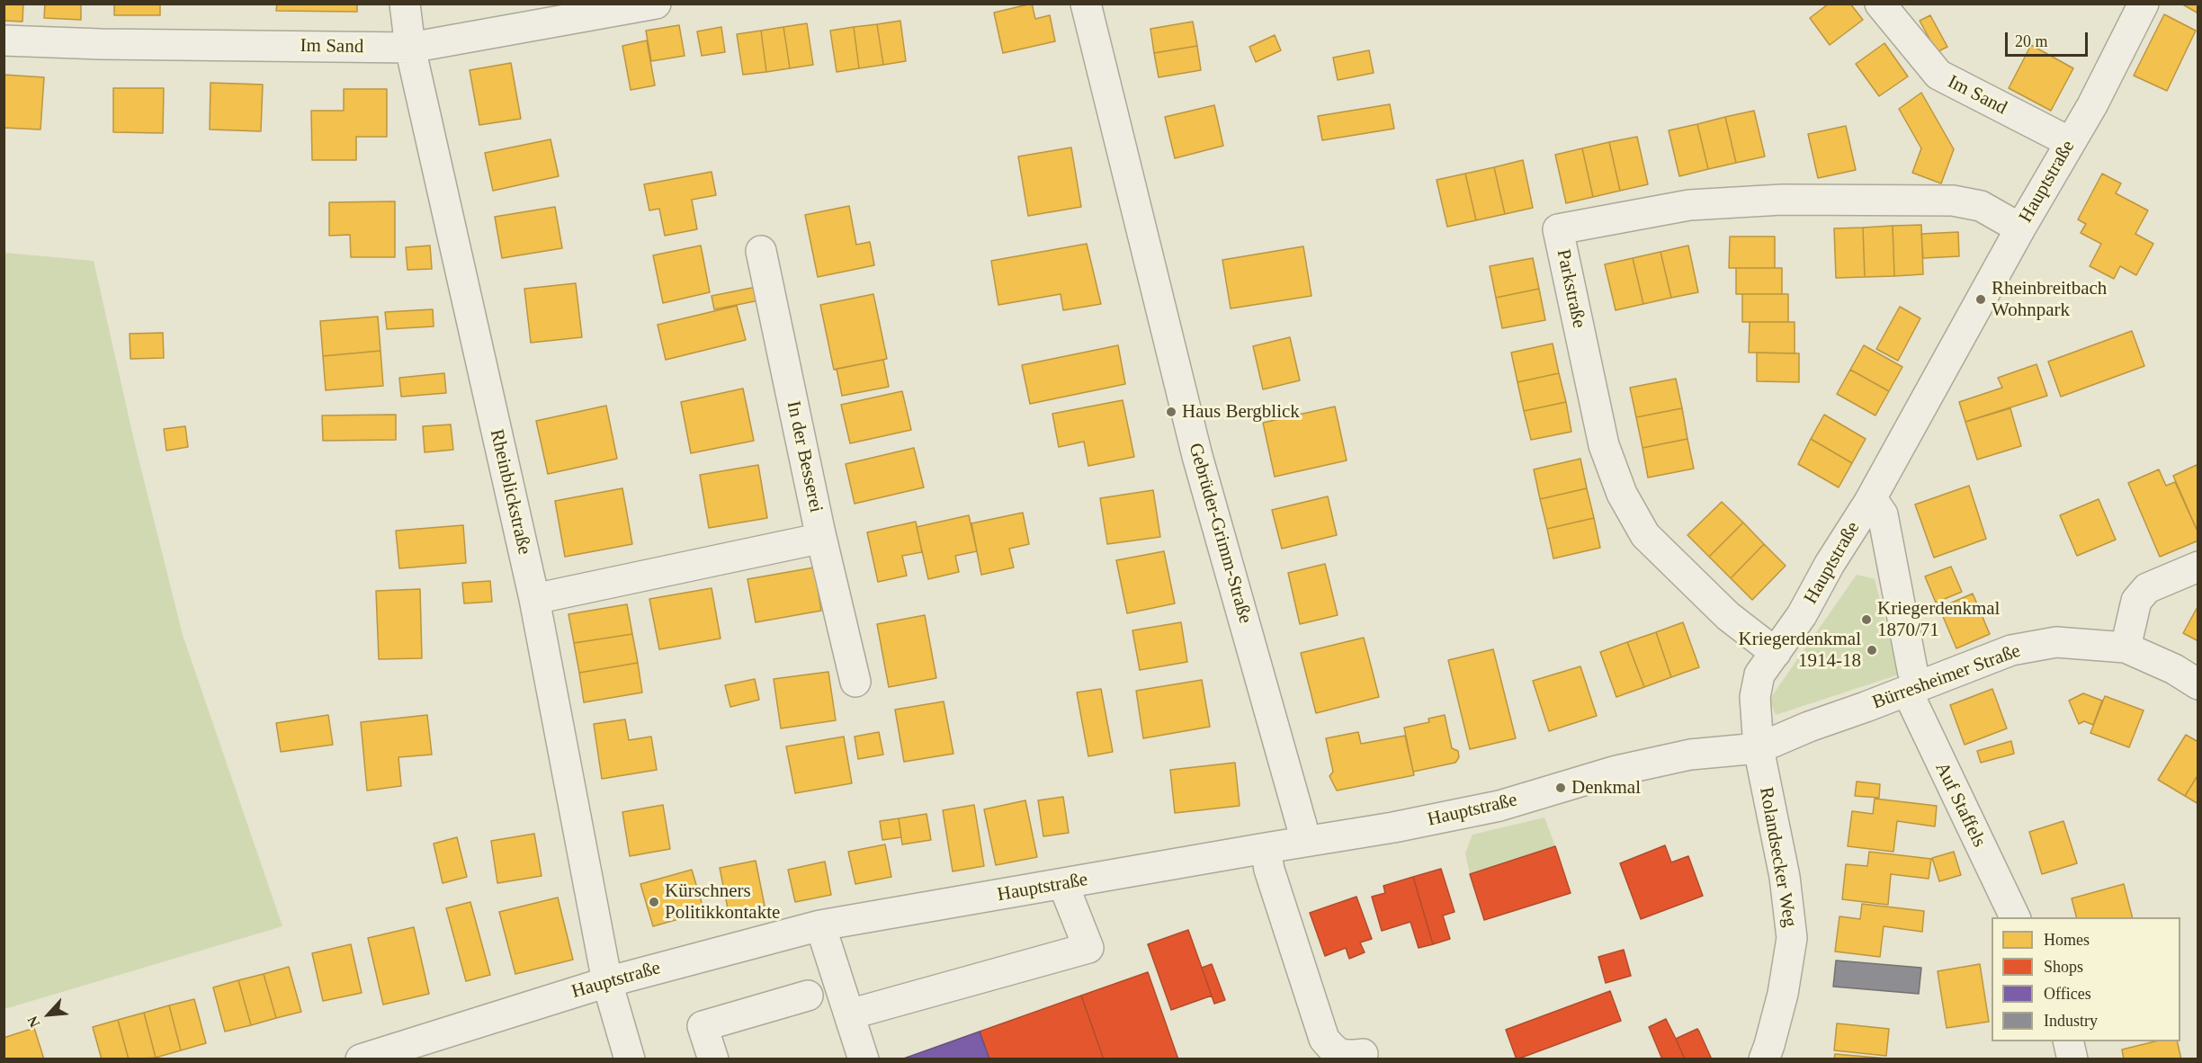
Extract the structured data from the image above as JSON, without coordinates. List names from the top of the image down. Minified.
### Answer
{"streets":{"street":["Im Sand","Hauptstraße","Parkstraße","In der Besserei","Rheinblickstraße","Gebrüder-Grimm-Straße","Bürresheimer Straße","Auf Staffels","Rolandsecker Weg"]},"crossings":[["Im Sand","Hauptstraße"],["Im Sand","Rheinblickstraße"],["Hauptstraße","Parkstraße"],["Hauptstraße","Rheinblickstraße"],["Hauptstraße","Gebrüder-Grimm-Straße"],["Hauptstraße","Bürresheimer Straße"],["Hauptstraße","Auf Staffels"],["Hauptstraße","Rolandsecker Weg"],["In der Besserei","Rheinblickstraße"],["Bürresheimer Straße","Auf Staffels"],["Bürresheimer Straße","Rolandsecker Weg"]],"places":["Rheinbreitbach Wohnpark","Haus Bergblick","Kriegerdenkmal 1870/71","Kriegerdenkmal 1914-18","Denkmal","Kürschners Politikkontakte"],"legend":["Homes","Shops","Offices","Industry"],"scale_bar":"20 m","north":"bottom left"}
